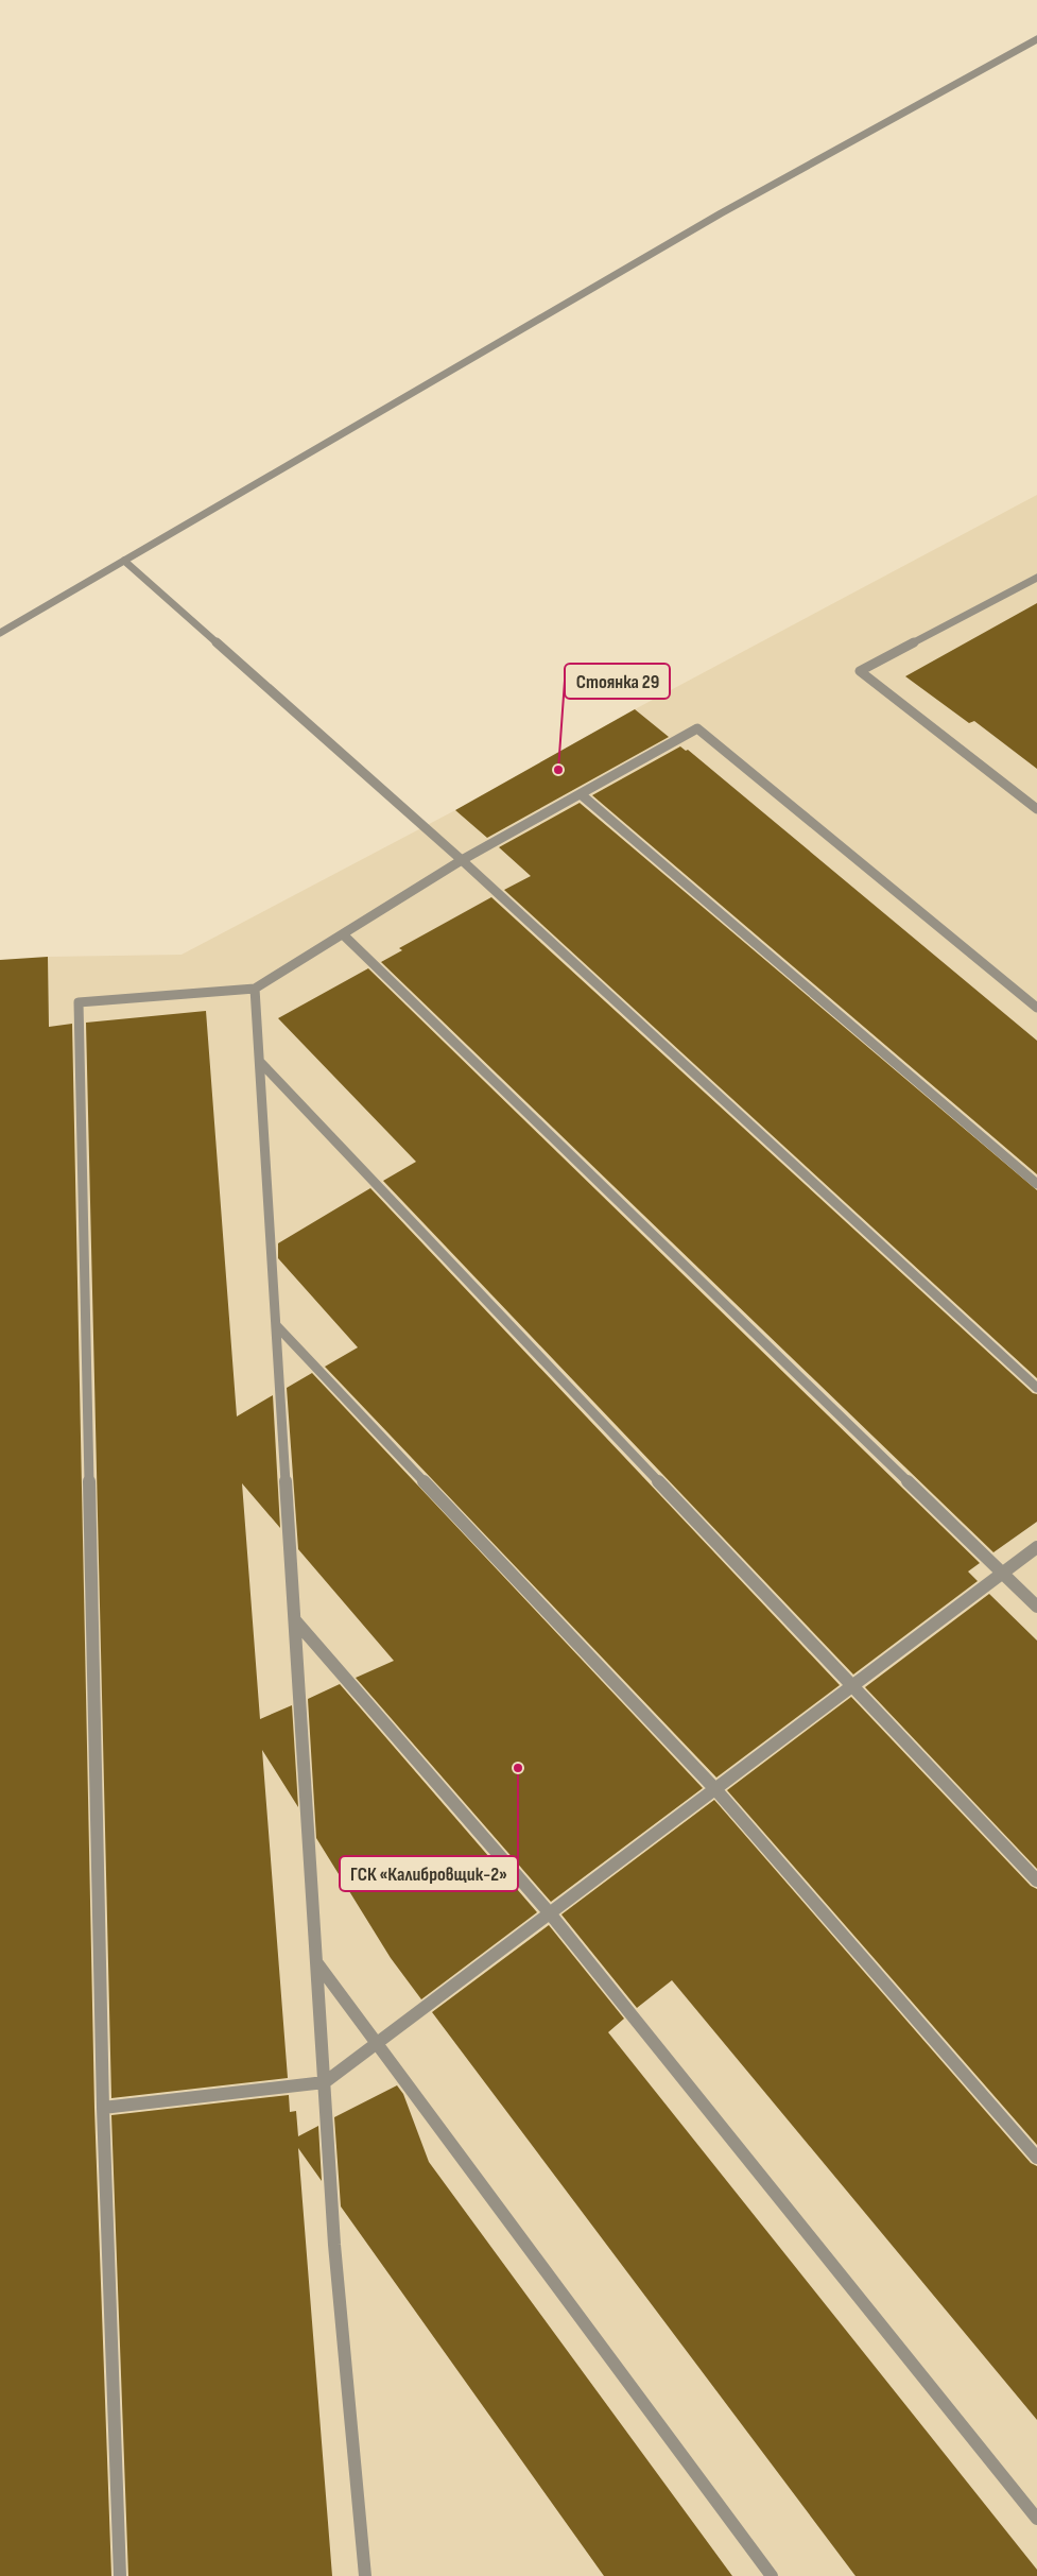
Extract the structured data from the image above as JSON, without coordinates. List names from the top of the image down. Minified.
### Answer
{"places":["Стоянка 29","ГСК «Калибровщик-2»"]}
